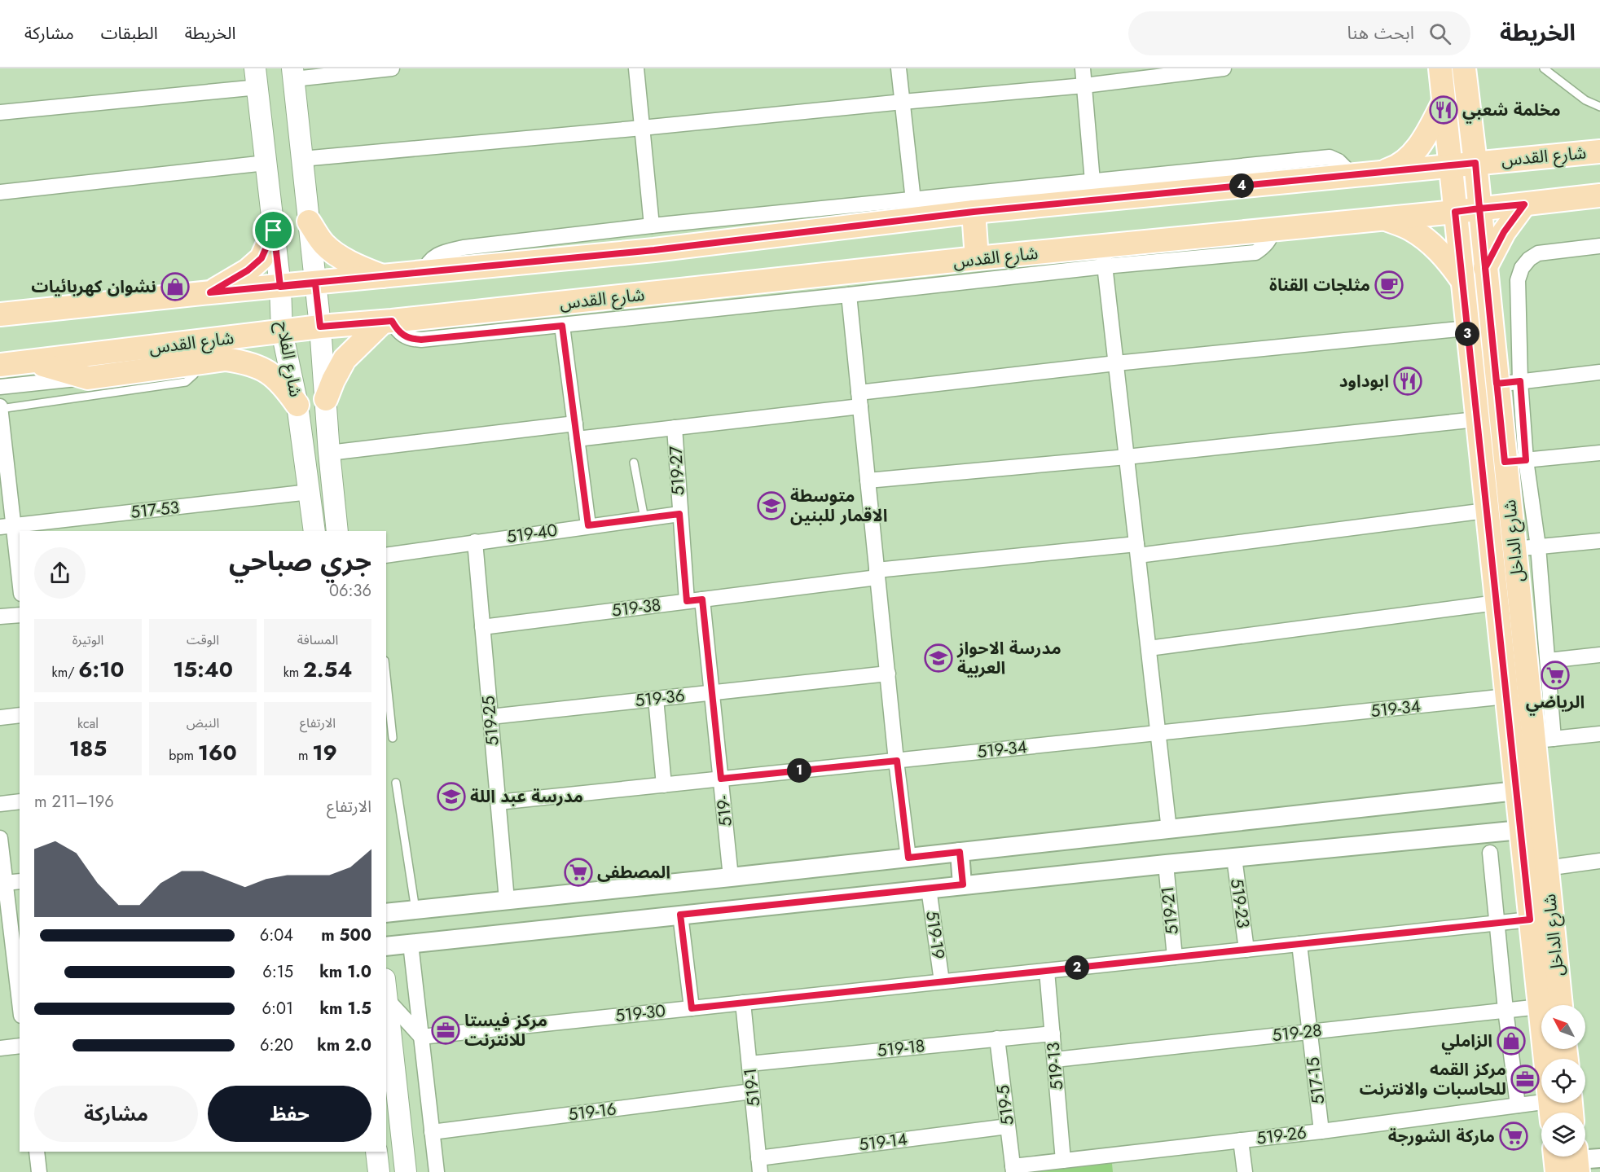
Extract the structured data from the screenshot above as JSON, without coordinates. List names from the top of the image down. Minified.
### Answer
{"streets":{"main road":["شارع القدس","شارع الفلاح","شارع الداخل"],"street":["519-27","517-53","519-40","519-38","519-36","519-34","519-25","519-","519-23","519-21","519-19","519-30","519-28","519-18","519-13","517-15","519-1","519-5","519-16","519-26","519-14"]},"crossings":[["شارع القدس","شارع الفلاح"],["شارع القدس","شارع الداخل"],["شارع الفلاح","517-53"],["519-27","519-40"],["519-27","519-38"],["519-40","519-25"],["شارع الداخل","519-38"],["شارع الداخل","519-34"],["شارع الداخل","519-30"],["شارع الداخل","519-28"],["شارع الداخل","519-26"],["519-38","519-25"],["519-38","519-"],["519-36","519-25"],["519-36","519-"],["519-34","519-25"],["519-34","519-"],["519-23","519-30"],["519-21","519-30"],["519-19","519-30"],["519-30","519-13"],["519-30","517-15"],["519-30","519-1"],["519-28","519-13"],["519-28","517-15"],["519-18","519-13"],["519-18","519-1"],["519-18","519-5"],["519-13","519-26"],["517-15","519-26"],["519-1","519-16"],["519-1","519-14"],["519-5","519-26"],["519-5","519-14"]],"places":{"restaurant":["مخلمة شعبي","ابوداود"],"cafe":["مثلجات القناة"],"shop":["نشوان كهربائيات","الزاملي"],"school or university":["متوسطة الاقمار للبنين","مدرسة الاحواز العربية","مدرسة عبد اللة"],"supermarket":["الرياضي","المصطفى","ماركة الشورجة"],"office":["مركز فيستا للانترنت","مركز القمه للحاسبات والانترنت"]},"north":"top left","page":{"header":"الخريطة","search":"ابحث هنا","nav":["الخريطة","الطبقات","مشاركة"],"pins":["4","3","1","2"],"heading":["جري صباحي","06:36"],"stats":[["المسافة","2.54 km"],["الوقت","15:40"],["الوتيرة","6:10 /km"],["الارتفاع","19 m"],["النبض","160 bpm"],["kcal","185"]],"chart":["الارتفاع","196–211 m"],"list":[{"name":"500 m","note":"6:04"},{"name":"1.0 km","note":"6:15"},{"name":"1.5 km","note":"6:01"},{"name":"2.0 km","note":"6:20"}],"buttons":["حفظ","مشاركة"]}}
